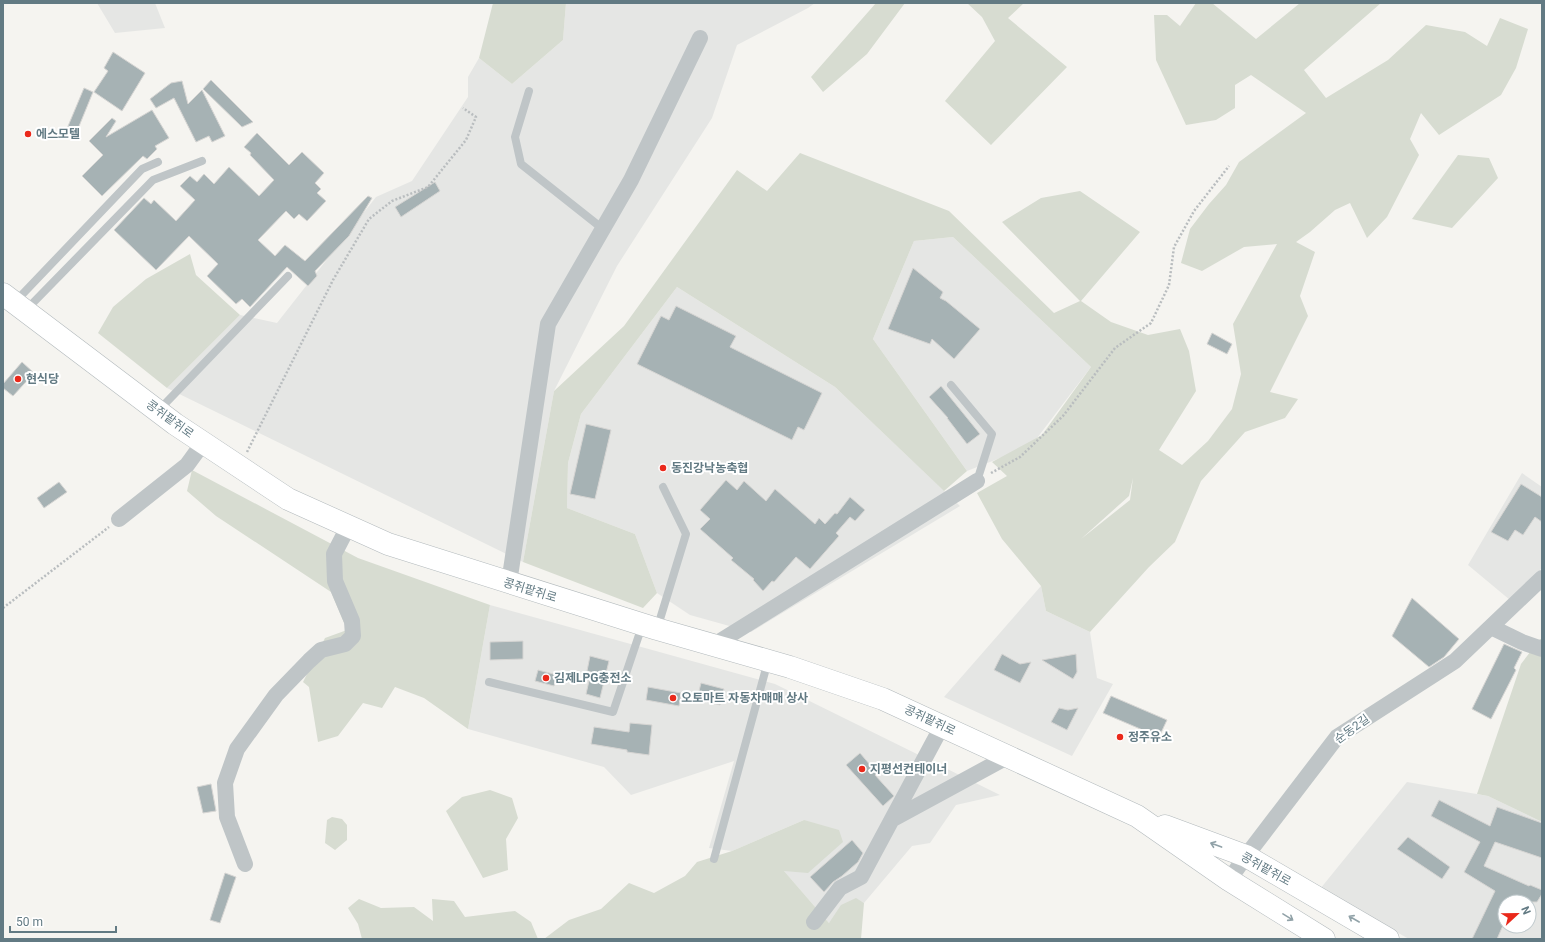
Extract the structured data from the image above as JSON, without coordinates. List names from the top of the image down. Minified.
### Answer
{"streets":{"main road":["콩쥐팥쥐로"],"street":["순동2길"]},"crossings":[["콩쥐팥쥐로","순동2길"]],"places":["에스모텔","현식당","동진강낙농축협","김제LPG충전소","오토마트 자동차매매 상사","정주유소","지평선컨테이너"],"scale_bar":"50 m","north":"right"}
